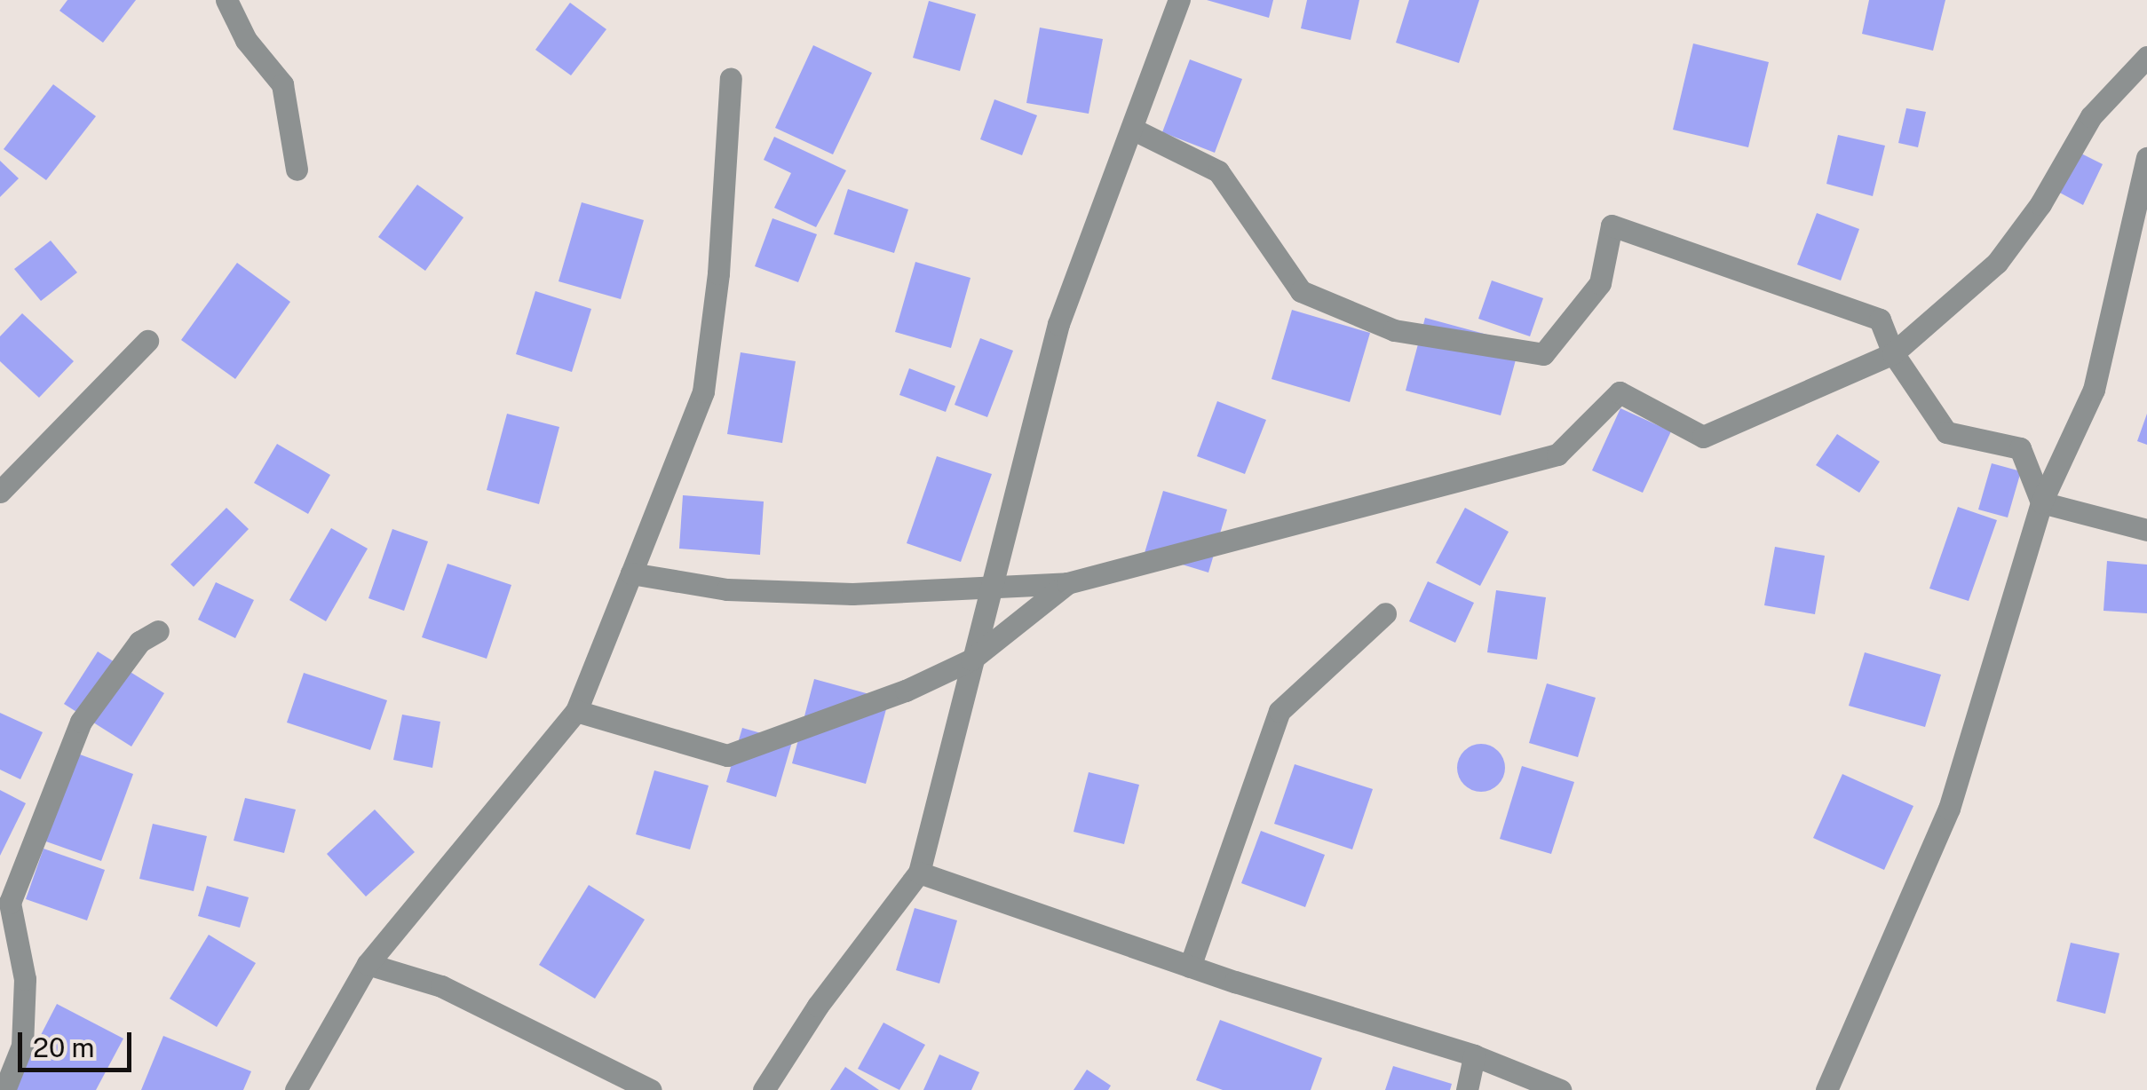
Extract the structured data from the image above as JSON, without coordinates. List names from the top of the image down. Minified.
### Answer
{"scale_bar":"20 m"}
